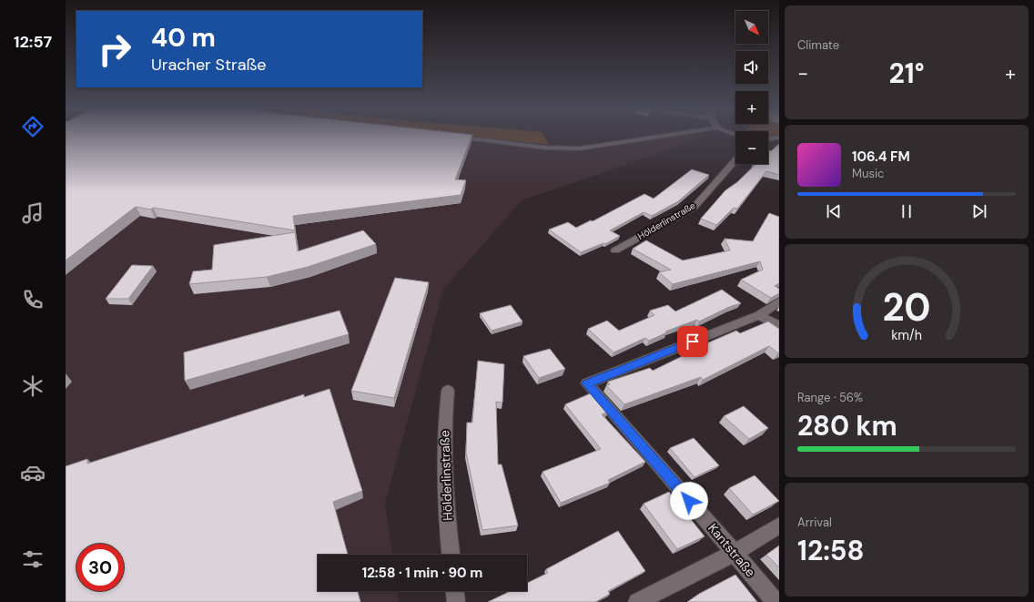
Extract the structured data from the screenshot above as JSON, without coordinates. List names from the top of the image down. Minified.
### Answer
{"streets":{"street":["Hölderlinstraße","Kantstraße"]},"north":"bottom right","page":{"tabs":"12:57","tile":["Climate",["Range · 56%","280 km"],["Arrival","12:58"]],"map_buttons":["+","−"],"turn":["40 m","Uracher Straße"],"heat":["−","21°","+"],"song":["106.4 FM","Music"],"limit":"30","trip":"12:58 · 1 min · 90 m","gauge":["20","km/h"]}}
